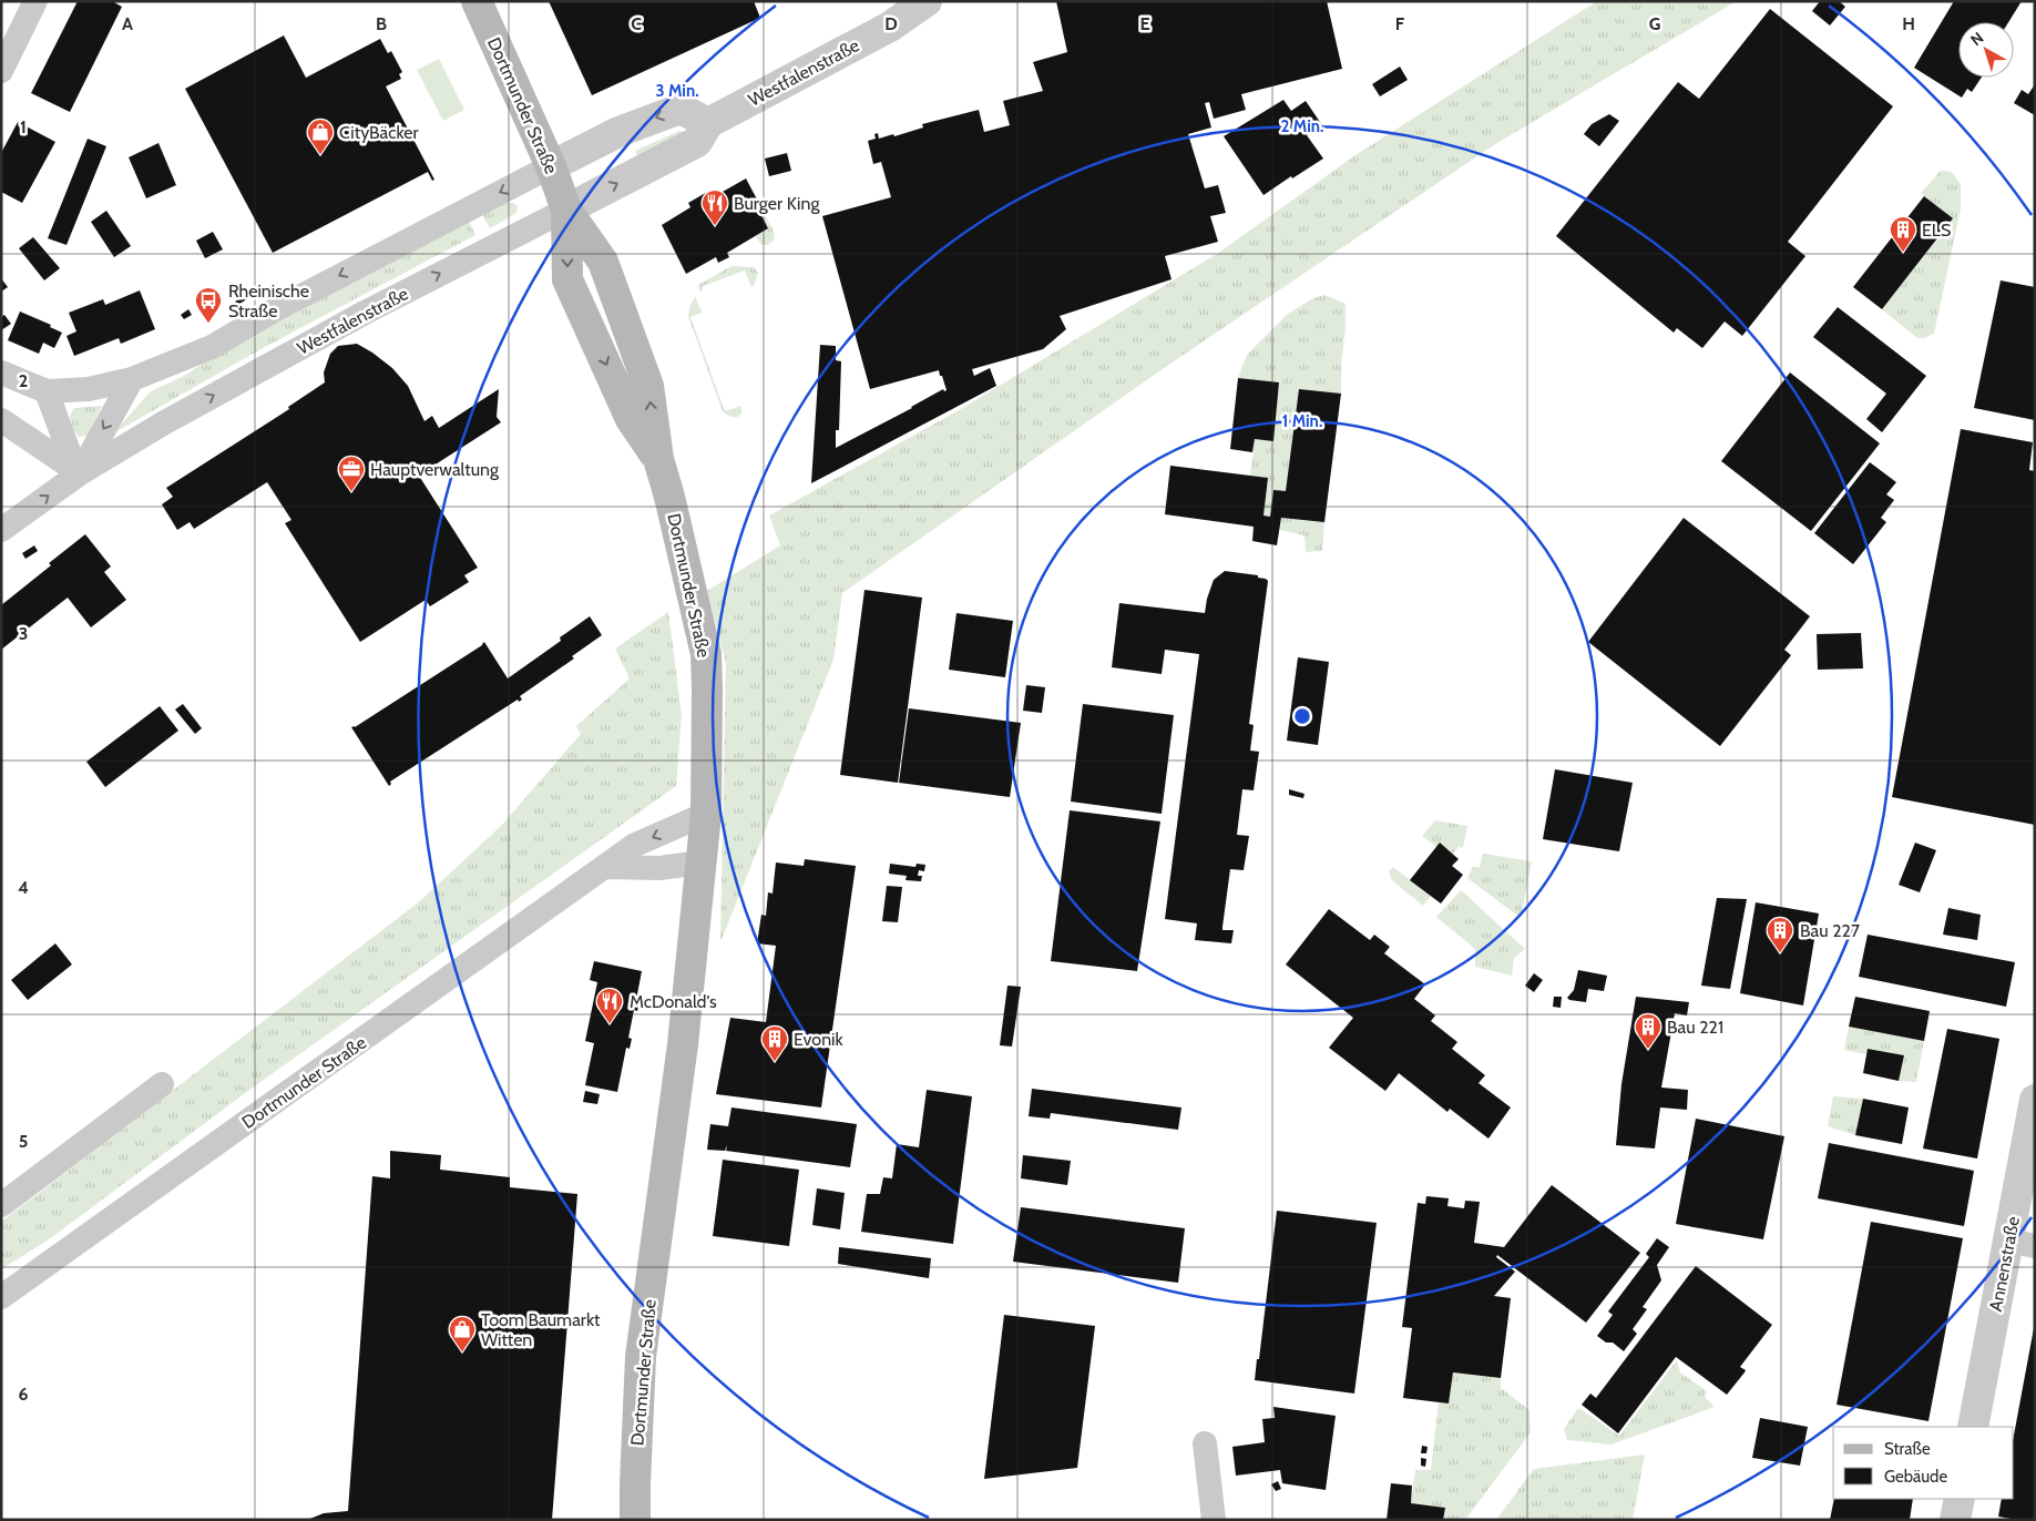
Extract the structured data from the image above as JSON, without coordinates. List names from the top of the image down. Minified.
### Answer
{"streets":{"main road":["Dortmunder Straße"],"street":["Westfalenstraße","Annenstraße"]},"crossings":[["Westfalenstraße","Dortmunder Straße"]],"places":{"shop":["CityBäcker","Toom Baumarkt Witten"],"restaurant":["Burger King","McDonald's"],"building":["ELS","Bau 227","Bau 221","Evonik"],"bus stop":["Rheinische Straße"],"office":["Hauptverwaltung"]},"legend":["Straße","Gebäude"],"north":"top left","grid":{"columns":["A","B","C","D","E","F","G","H"],"rows":["1","2","3","4","5","6"]},"rings":["3 Min.","2 Min.","1 Min."]}
